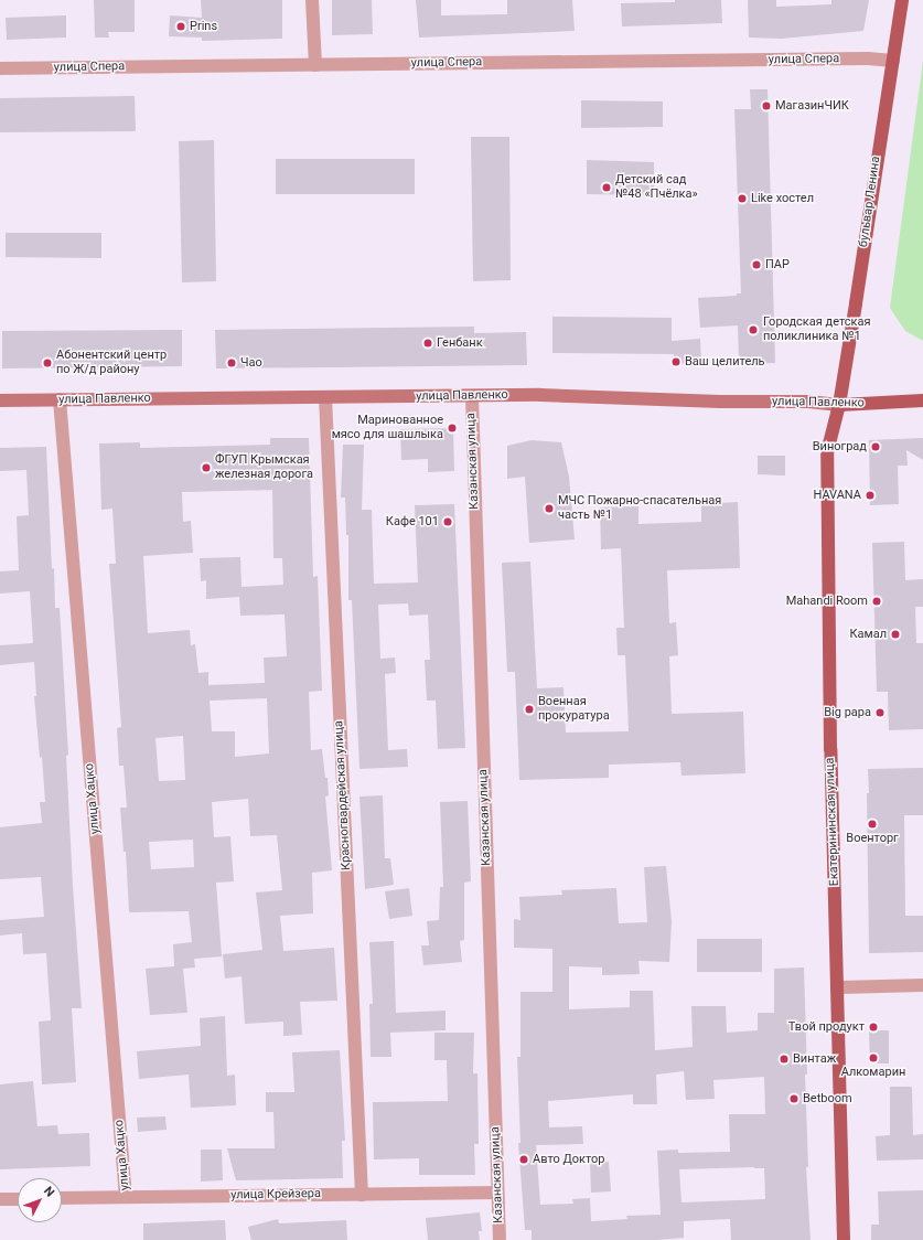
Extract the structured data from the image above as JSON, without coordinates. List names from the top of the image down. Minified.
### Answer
{"streets":{"main road":["бульвар Ленина","улица Павленко","Екатерининская улица"],"street":["улица Спера","Казанская улица","Красногвардейская улица","улица Хацко","улица Крейзера"]},"crossings":[["улица Спера","бульвар Ленина"],["бульвар Ленина","улица Павленко"],["бульвар Ленина","Екатерининская улица"],["улица Павленко","Казанская улица"],["улица Павленко","Красногвардейская улица"],["улица Павленко","улица Хацко"],["улица Павленко","Екатерининская улица"],["Казанская улица","улица Крейзера"],["Красногвардейская улица","улица Крейзера"],["улица Хацко","улица Крейзера"]],"places":["Prins","МагазинЧИК","Детский сад №48 «Пчёлка»","Like хостел","ПАР","Городская детская поликлиника №1","Генбанк","Ваш целитель","Абонентский центр по Ж/д району","Чао","Маринованное мясо для шашлыка","Виноград","ФГУП Крымская железная дорога","HAVANA","МЧС Пожарно-спасательная часть №1","Кафе 101","Mahandi Room","Камал","Военная прокуратура","Big papa","Военторг","Твой продукт","Алкомарин","Винтаж","Betboom","Авто Доктор"],"north":"top right"}
